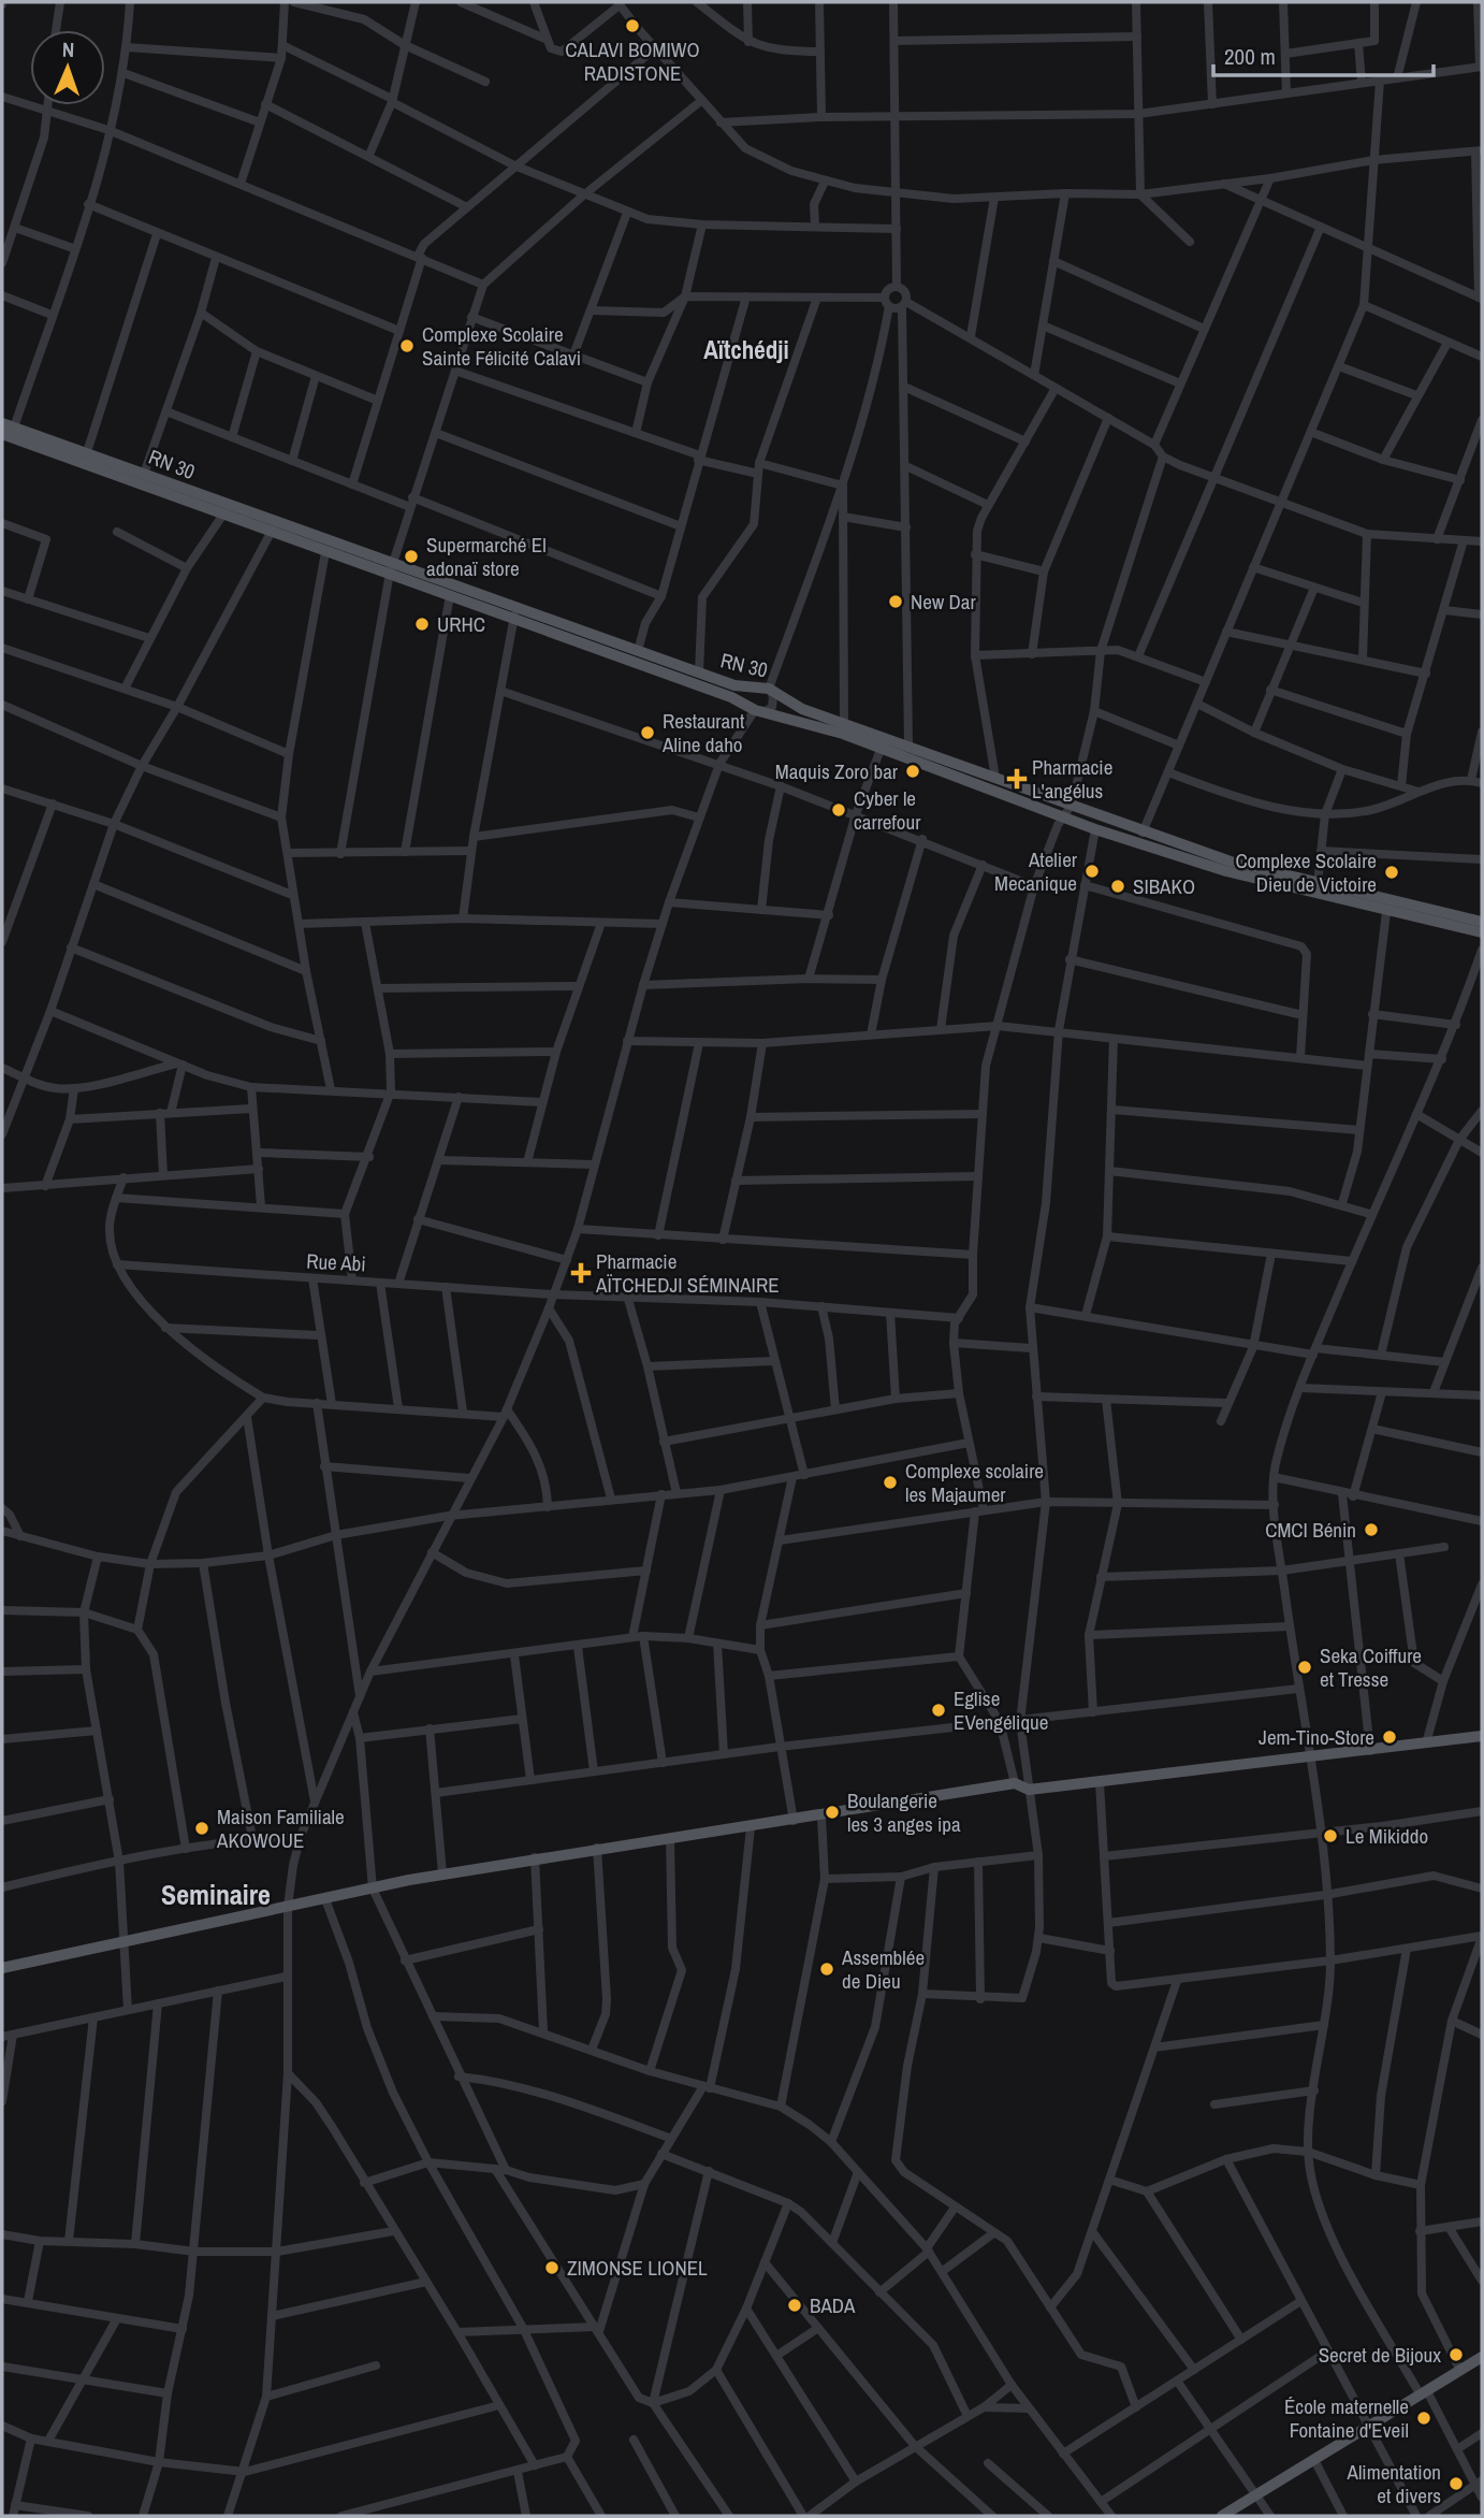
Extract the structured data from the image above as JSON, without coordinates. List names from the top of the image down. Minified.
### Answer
{"streets":{"main road":["RN 30"],"street":["Rue Abi"]},"districts":["Aïtchédji","Seminaire"],"places":{"other":["CALAVI BOMIWO RADISTONE","Complexe Scolaire Sainte Félicité Calavi","Supermarché El adonaï store","New Dar","URHC","Restaurant Aline daho","Maquis Zoro bar","Cyber le carrefour","Atelier Mecanique","Complexe Scolaire Dieu de Victoire","SIBAKO","Complexe scolaire les Majaumer","CMCI Bénin","Seka Coiffure et Tresse","Eglise EVengélique","Jem-Tino-Store","Boulangerie les 3 anges ipa","Maison Familiale AKOWOUE","Le Mikiddo","Assemblée de Dieu","ZIMONSE LIONEL","BADA","Secret de Bijoux","École maternelle Fontaine d'Eveil","Alimentation et divers"],"health":["Pharmacie L'angélus","Pharmacie AÏTCHEDJI SÉMINAIRE"]},"scale_bar":"200 m","north":"top"}
